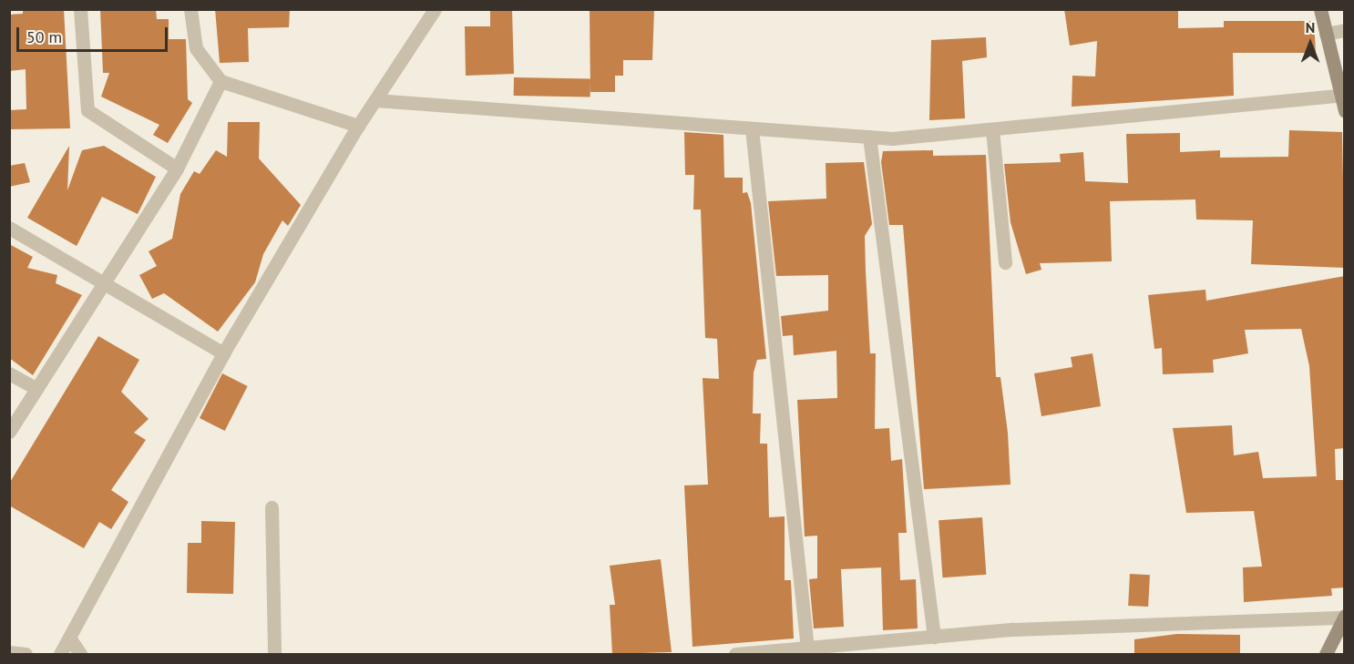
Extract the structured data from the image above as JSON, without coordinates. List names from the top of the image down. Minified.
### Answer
{"scale_bar":"50 m","north":"top"}
